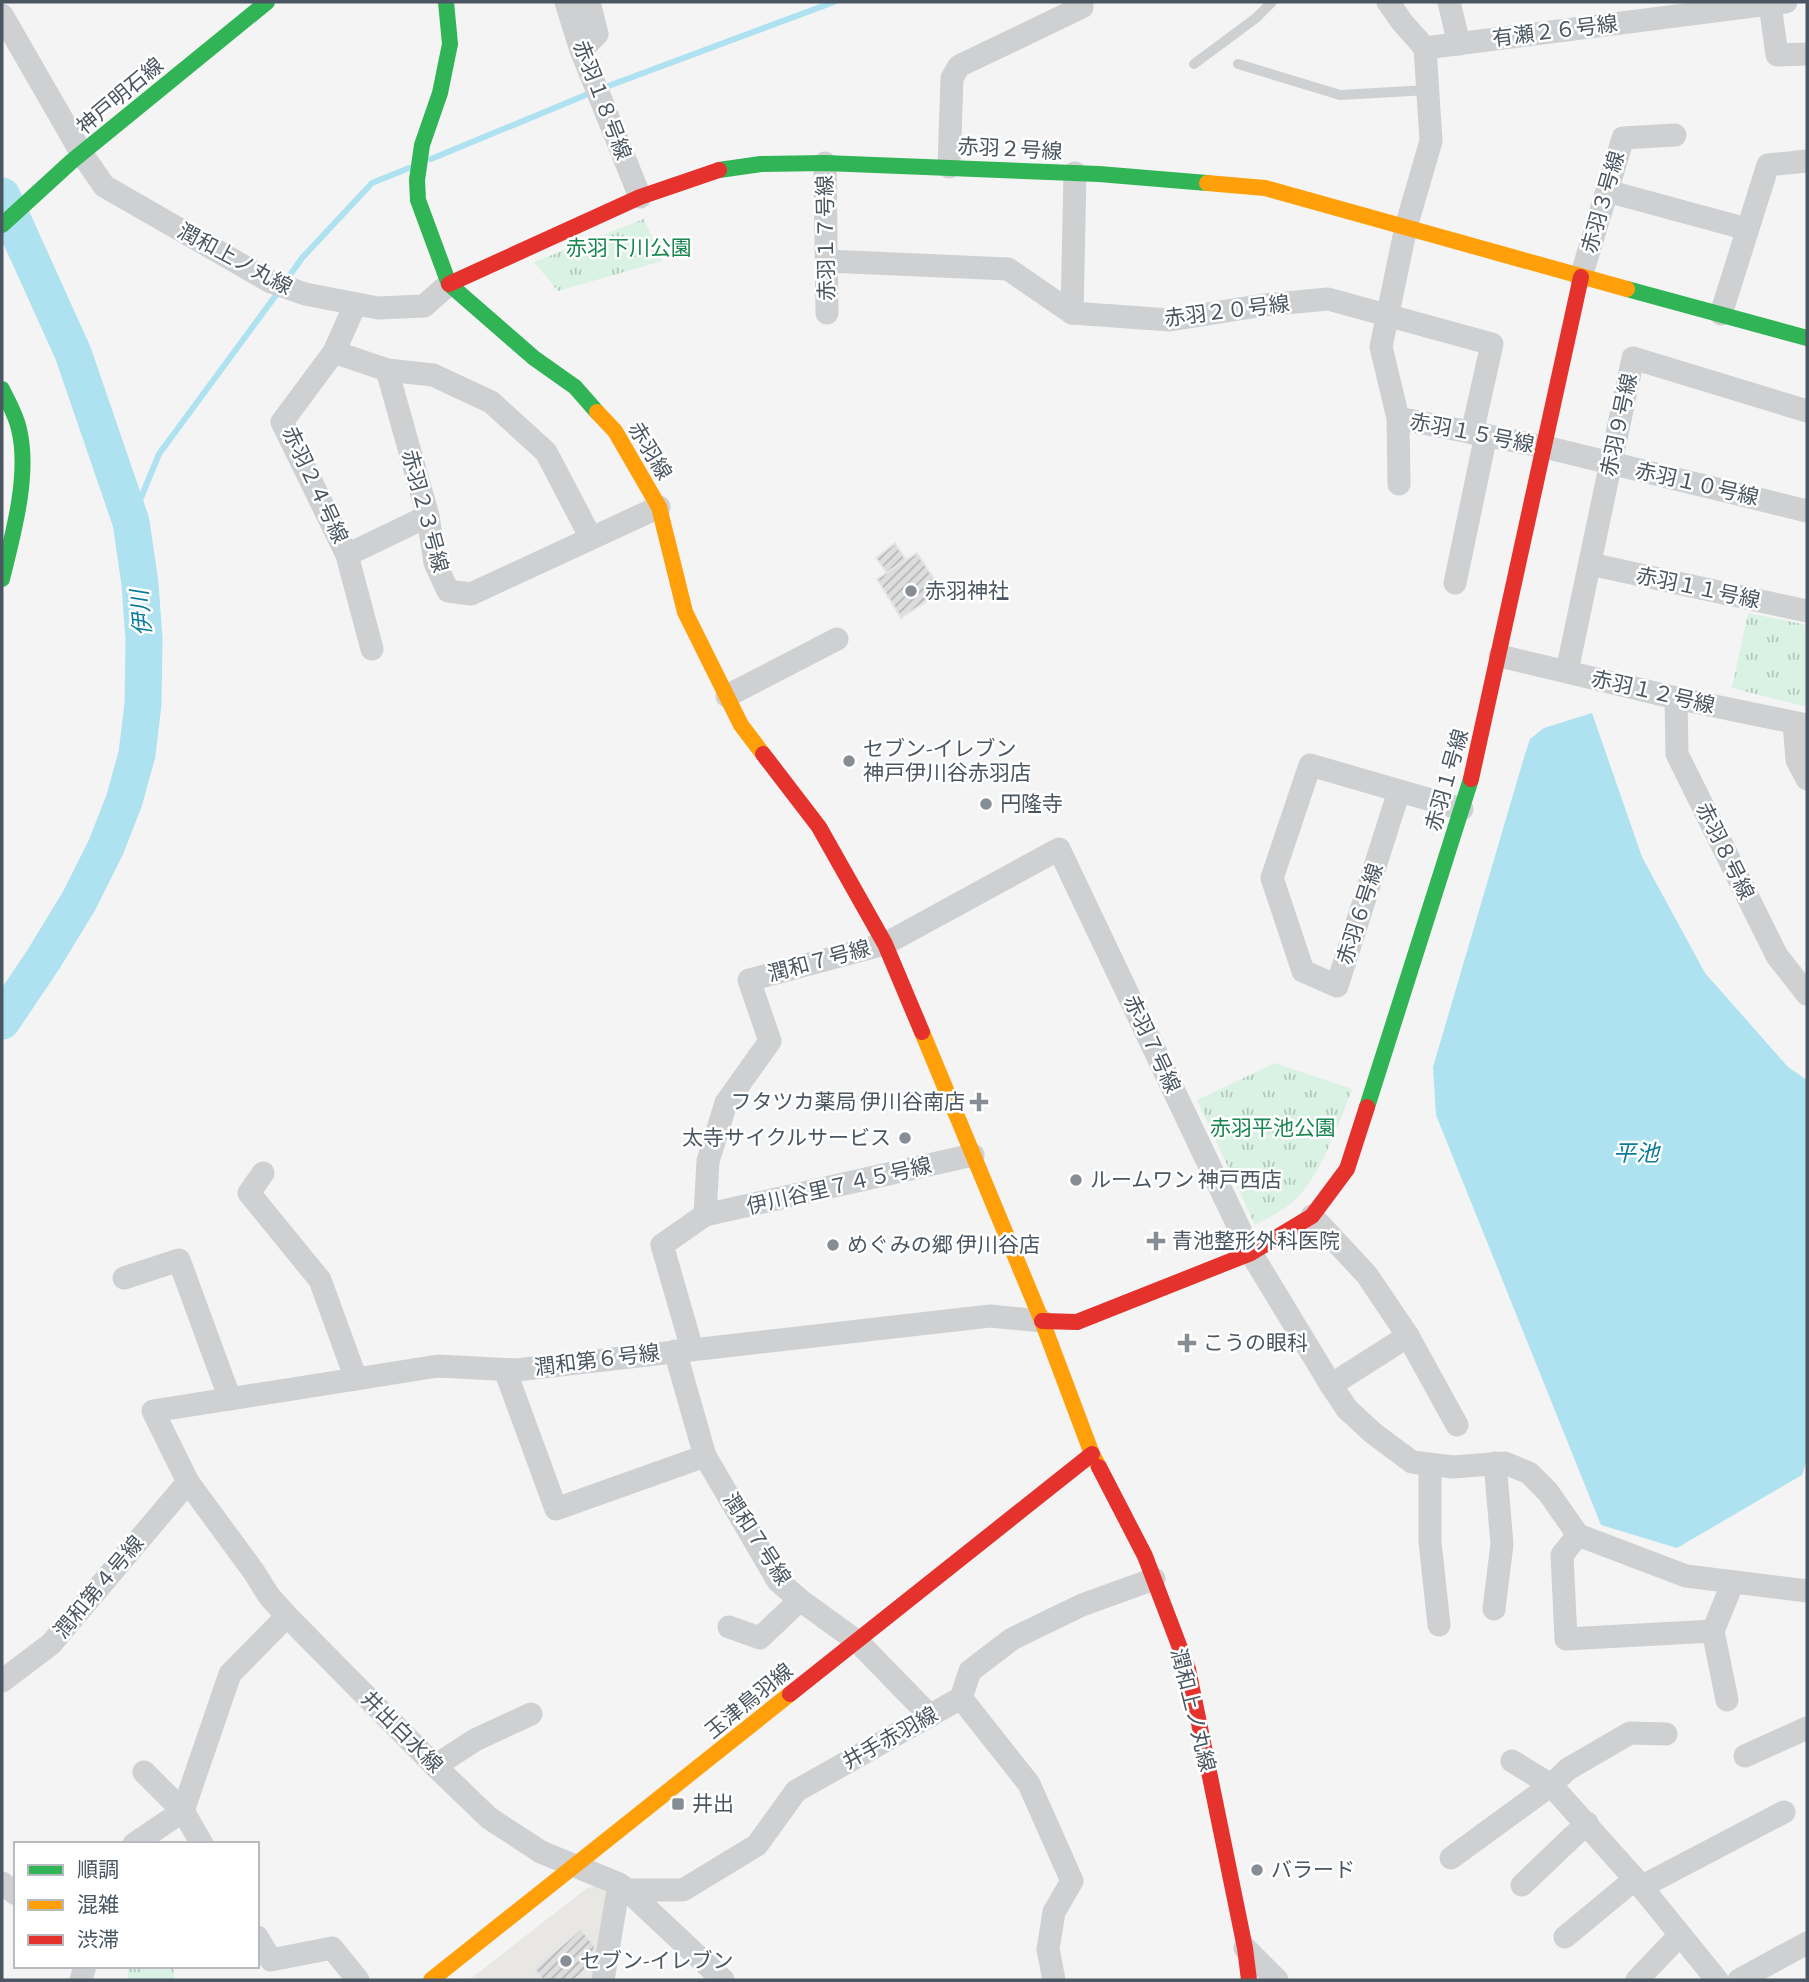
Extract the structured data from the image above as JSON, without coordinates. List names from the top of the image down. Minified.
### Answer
{"streets":{"street":["有瀬２６号線","神戸明石線","赤羽１８号線","赤羽２号線","赤羽３号線","赤羽１７号線","潤和上ノ丸線","赤羽２０号線","赤羽９号線","赤羽１５号線","赤羽線","赤羽１０号線","赤羽２４号線","赤羽２３号線","赤羽１１号線","赤羽１２号線","赤羽１号線","赤羽８号線","赤羽６号線","潤和７号線","赤羽７号線","伊川谷里７４５号線","潤和第６号線","潤和第４号線","玉津鳥羽線","井出白水線","井手赤羽線"]},"crossings":[["神戸明石線","潤和上ノ丸線"],["赤羽１８号線","赤羽２号線"],["赤羽２号線","赤羽３号線"],["赤羽２号線","赤羽１７号線"],["赤羽２号線","潤和上ノ丸線"],["赤羽２号線","赤羽線"],["赤羽２号線","赤羽１号線"],["赤羽３号線","赤羽１号線"],["潤和上ノ丸線","赤羽線"],["潤和上ノ丸線","赤羽２４号線"],["潤和上ノ丸線","赤羽１号線"],["潤和上ノ丸線","伊川谷里７４５号線"],["潤和上ノ丸線","潤和第６号線"],["潤和上ノ丸線","玉津鳥羽線"],["潤和上ノ丸線","井手赤羽線"],["赤羽２０号線","赤羽１５号線"],["赤羽９号線","赤羽１０号線"],["赤羽９号線","赤羽１１号線"],["赤羽９号線","赤羽１２号線"],["赤羽１５号線","赤羽１０号線"],["赤羽１５号線","赤羽１号線"],["赤羽線","赤羽２３号線"],["赤羽線","潤和７号線"],["赤羽線","赤羽７号線"],["赤羽線","伊川谷里７４５号線"],["赤羽１０号線","赤羽１号線"],["赤羽２４号線","赤羽２３号線"],["赤羽１２号線","赤羽１号線"],["赤羽１２号線","赤羽８号線"],["赤羽１号線","赤羽６号線"],["赤羽１号線","赤羽７号線"],["赤羽１号線","潤和第６号線"],["潤和７号線","赤羽７号線"],["潤和７号線","伊川谷里７４５号線"],["潤和７号線","潤和第６号線"],["潤和７号線","玉津鳥羽線"],["潤和７号線","井手赤羽線"],["潤和第６号線","井出白水線"],["潤和第４号線","井出白水線"],["玉津鳥羽線","井出白水線"],["井出白水線","井手赤羽線"]],"water":["伊川","平池"],"parks":["赤羽下川公園","赤羽平池公園"],"places":{"other":["赤羽神社","セブン-イレブン 神戸伊川谷赤羽店","円隆寺","太寺サイクルサービス","ルームワン 神戸西店","めぐみの郷 伊川谷店","バラード","セブン-イレブン"],"health":["フタツカ薬局 伊川谷南店","青池整形外科医院","こうの眼科"],"transit":["井出"]},"legend":["順調","混雑","渋滞"]}
